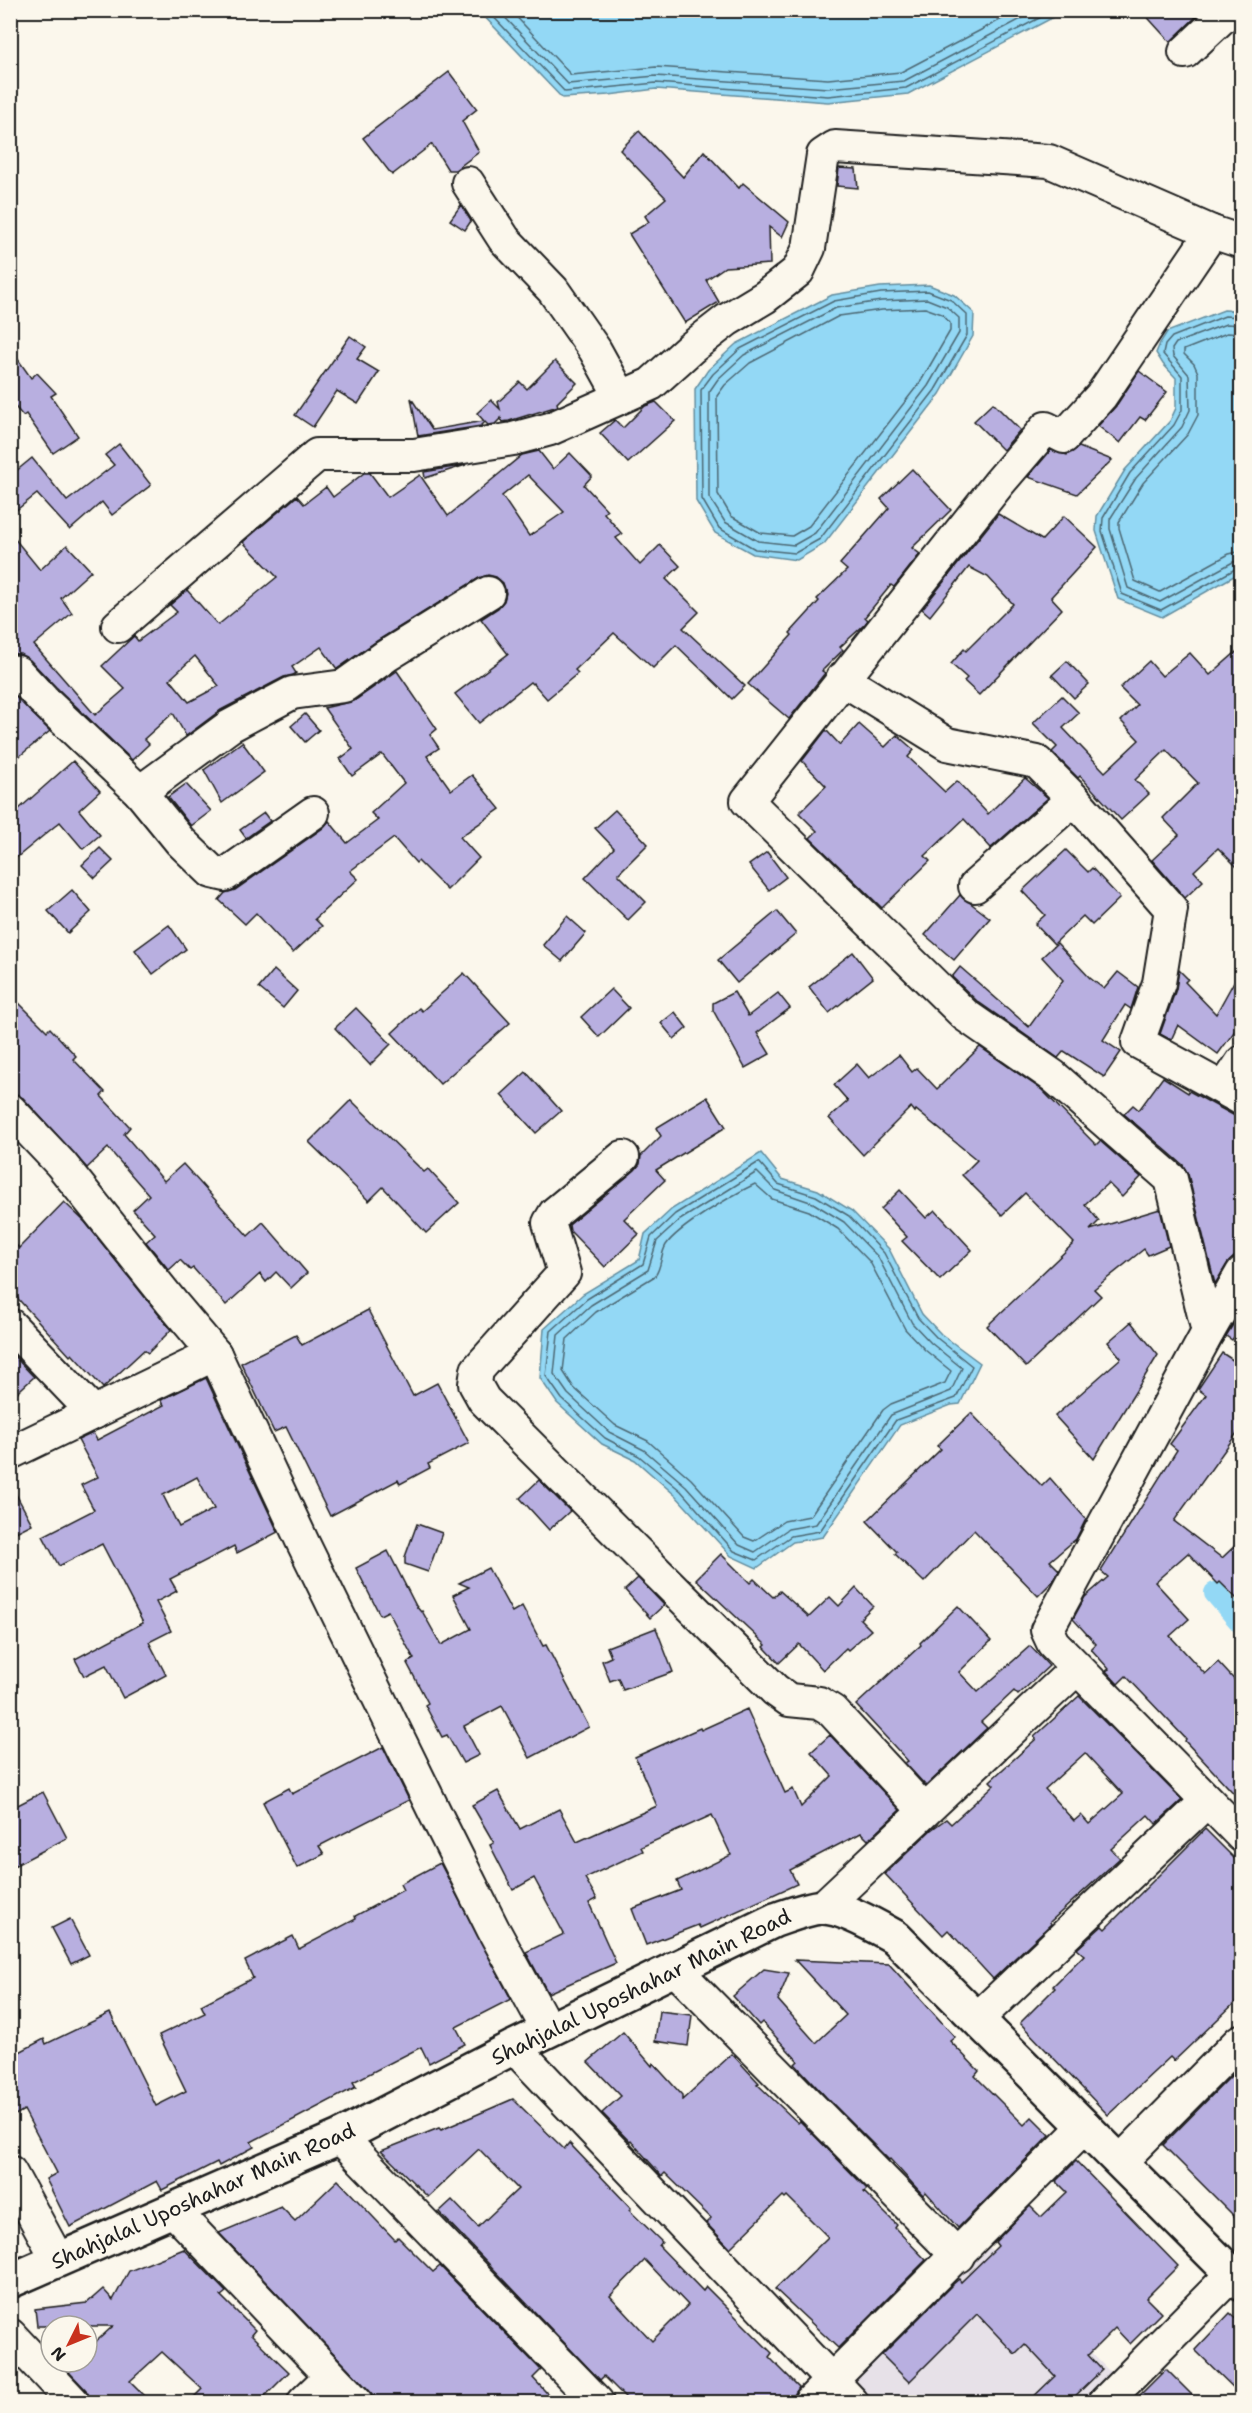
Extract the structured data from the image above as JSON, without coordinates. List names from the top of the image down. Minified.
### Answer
{"streets":{"main road":["Shahjalal Uposhahar Main Road"]},"north":"bottom left"}
